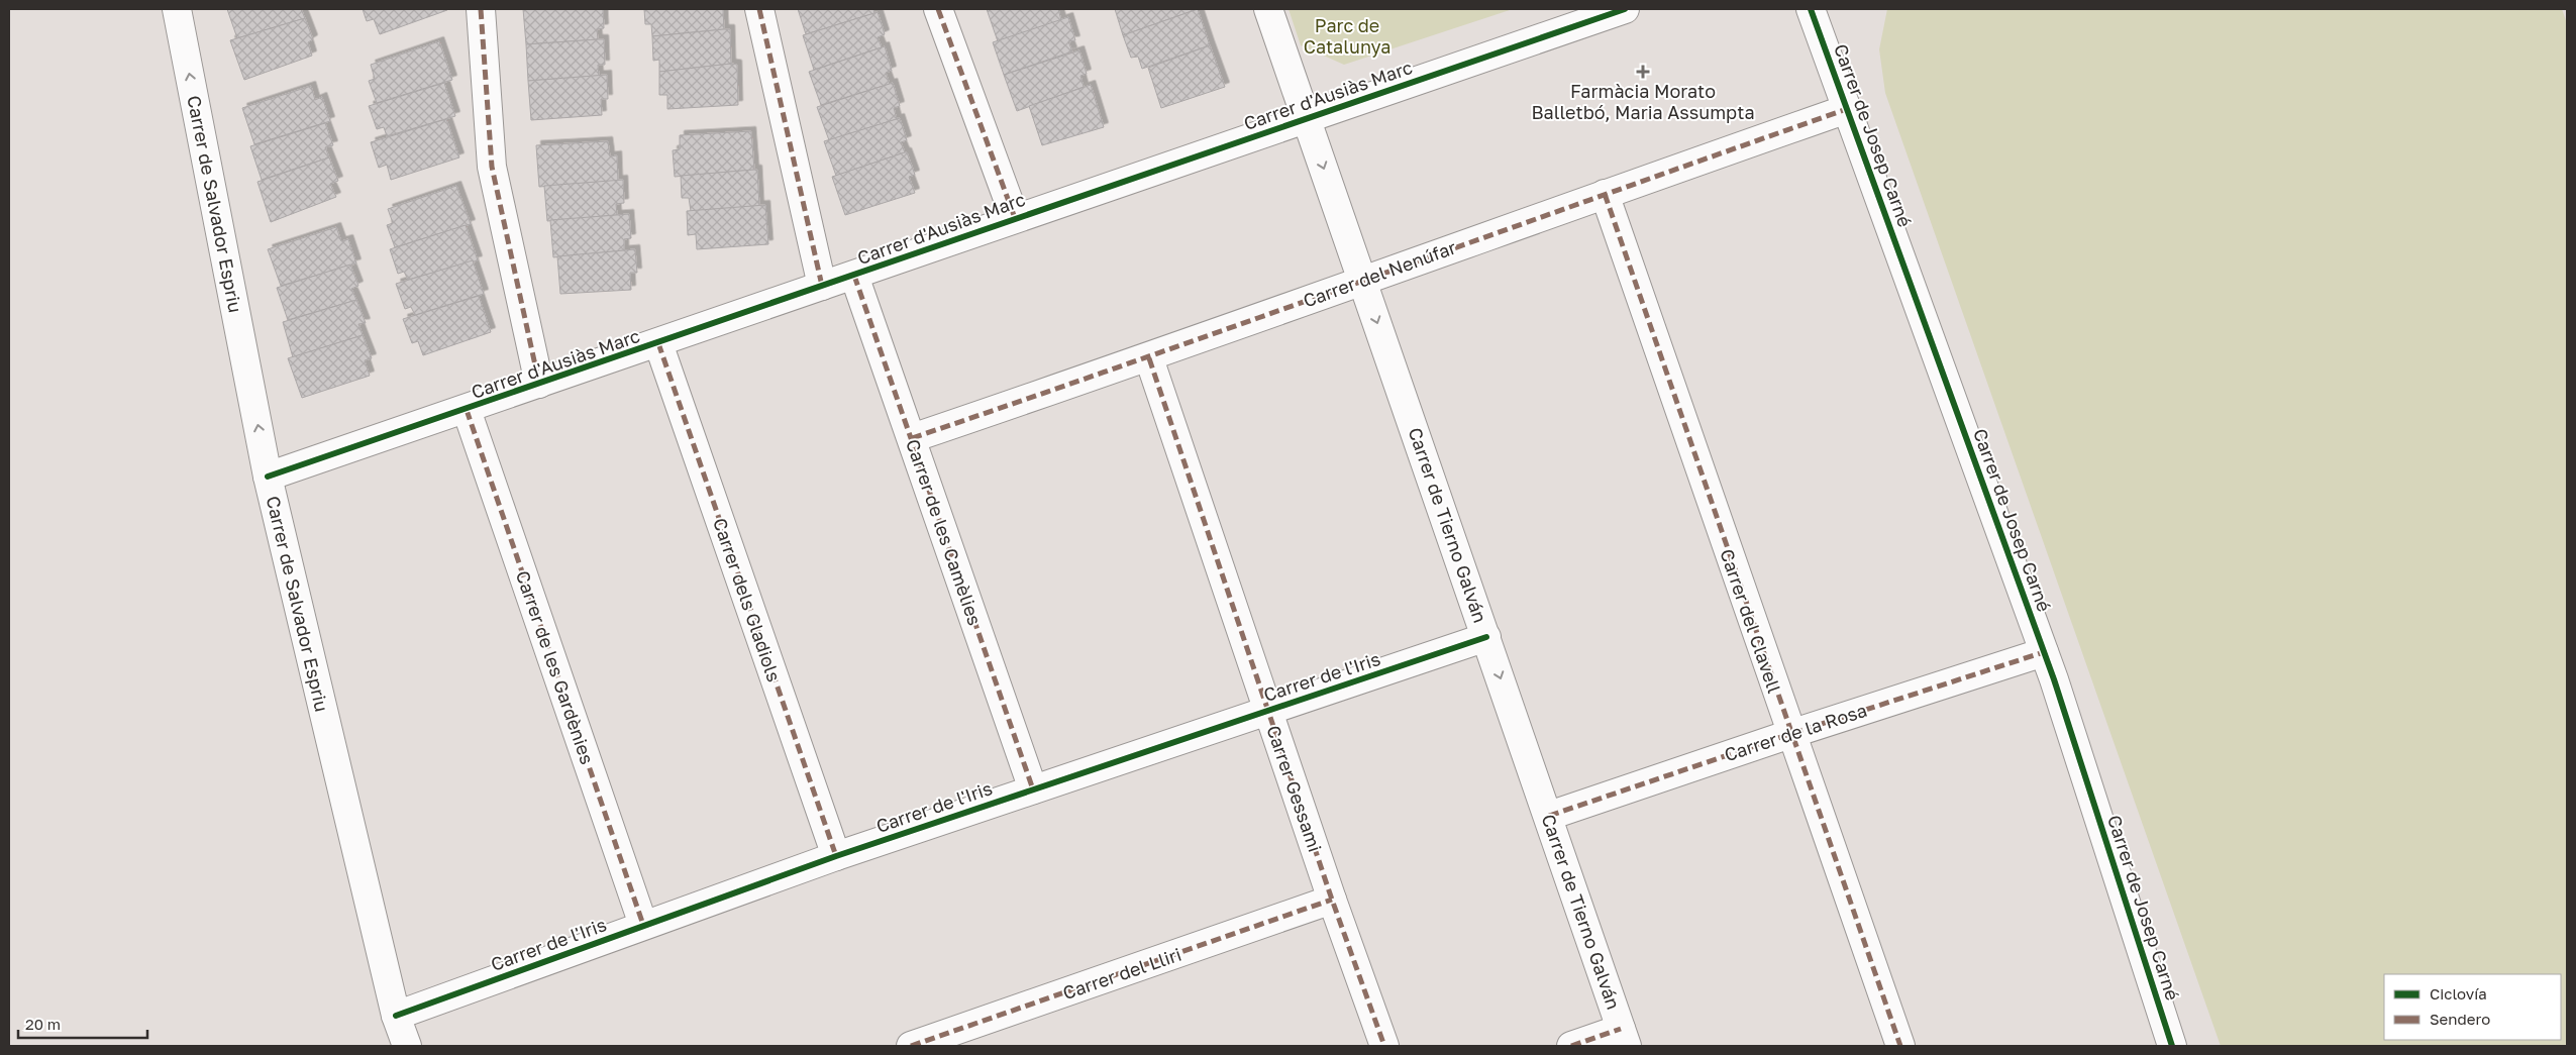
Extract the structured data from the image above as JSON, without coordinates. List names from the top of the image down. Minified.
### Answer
{"streets":{"street":["Carrer d'Ausiàs Marc","Carrer de Josep Carné","Carrer de Salvador Espriu","Carrer del Nenúfar","Carrer de Tierno Galván","Carrer de les Camèlies","Carrer dels Gladiols","Carrer del Clavell","Carrer de les Gardènies","Carrer de l'Iris","Carrer de la Rosa","Carrer Gessami","Carrer del Lliri"]},"crossings":[["Carrer d'Ausiàs Marc","Carrer de Salvador Espriu"],["Carrer d'Ausiàs Marc","Carrer de Tierno Galván"],["Carrer d'Ausiàs Marc","Carrer de les Camèlies"],["Carrer d'Ausiàs Marc","Carrer dels Gladiols"],["Carrer d'Ausiàs Marc","Carrer de les Gardènies"],["Carrer de Josep Carné","Carrer del Nenúfar"],["Carrer de Josep Carné","Carrer de la Rosa"],["Carrer de Salvador Espriu","Carrer de l'Iris"],["Carrer del Nenúfar","Carrer de Tierno Galván"],["Carrer del Nenúfar","Carrer de les Camèlies"],["Carrer del Nenúfar","Carrer del Clavell"],["Carrer del Nenúfar","Carrer Gessami"],["Carrer de Tierno Galván","Carrer de l'Iris"],["Carrer de Tierno Galván","Carrer de la Rosa"],["Carrer de les Camèlies","Carrer de l'Iris"],["Carrer dels Gladiols","Carrer de l'Iris"],["Carrer del Clavell","Carrer de la Rosa"],["Carrer de les Gardènies","Carrer de l'Iris"],["Carrer de l'Iris","Carrer Gessami"],["Carrer Gessami","Carrer del Lliri"]],"one_way":["Carrer de Salvador Espriu","Carrer de Tierno Galván"],"parks":["Parc de Catalunya"],"places":{"health":["Farmàcia Morato Balletbó, Maria Assumpta"]},"legend":["Ciclovía","Sendero"],"scale_bar":"20 m"}
